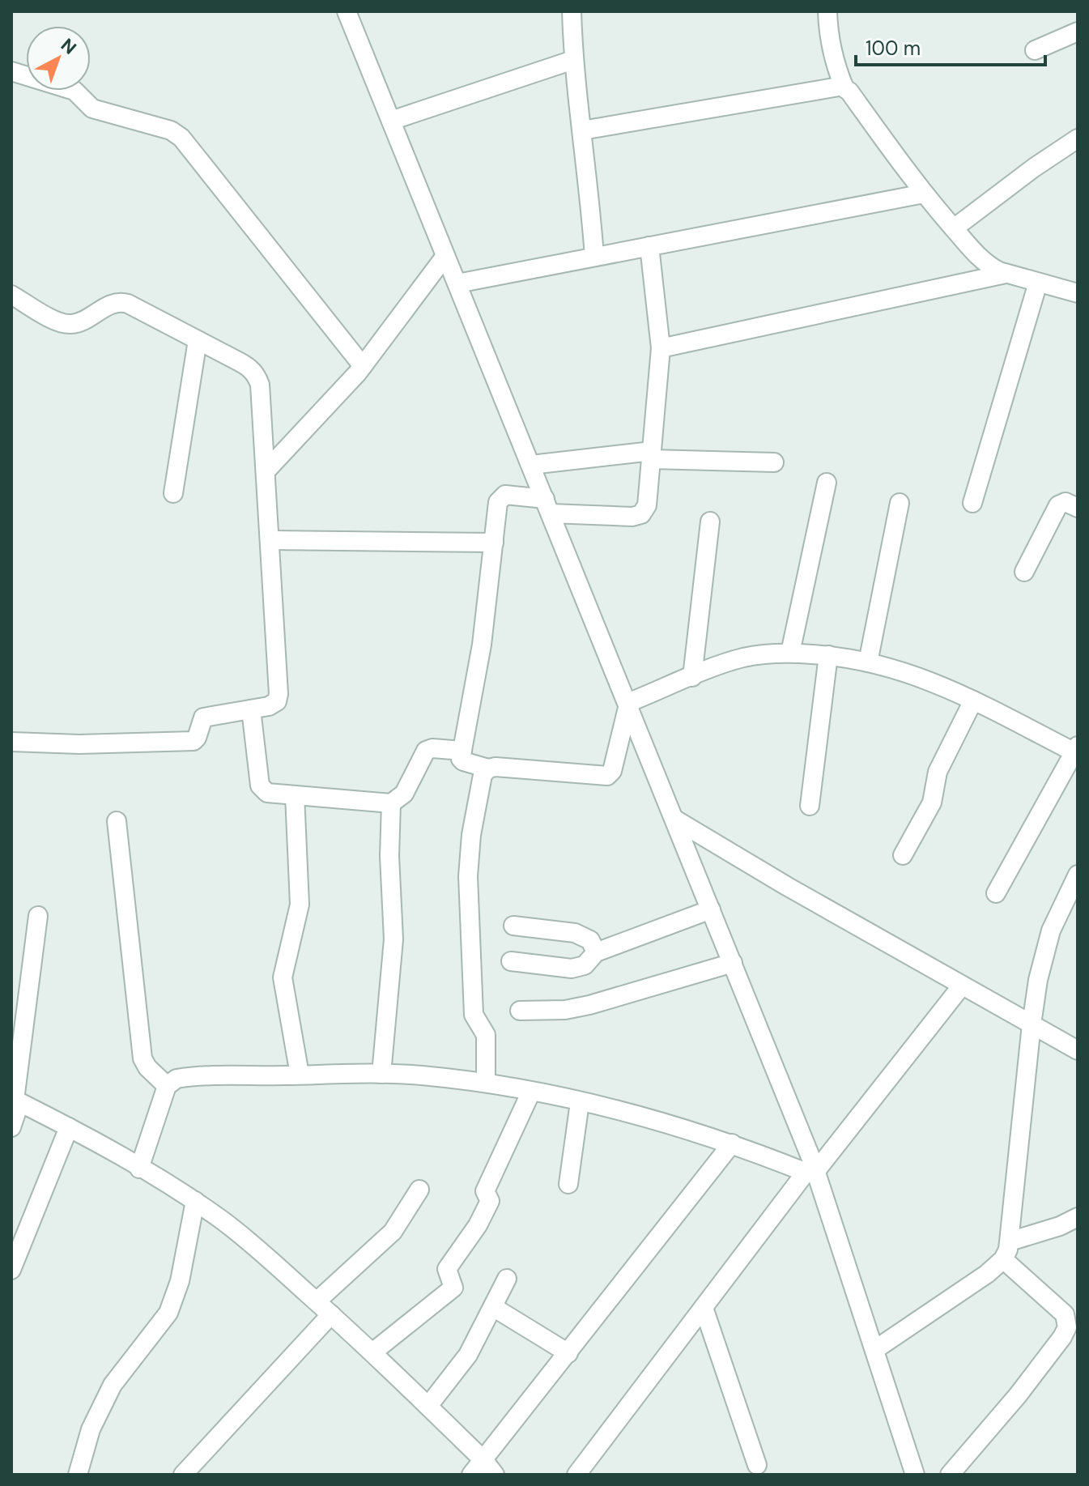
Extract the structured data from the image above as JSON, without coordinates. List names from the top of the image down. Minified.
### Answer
{"scale_bar":"100 m","north":"top right"}
